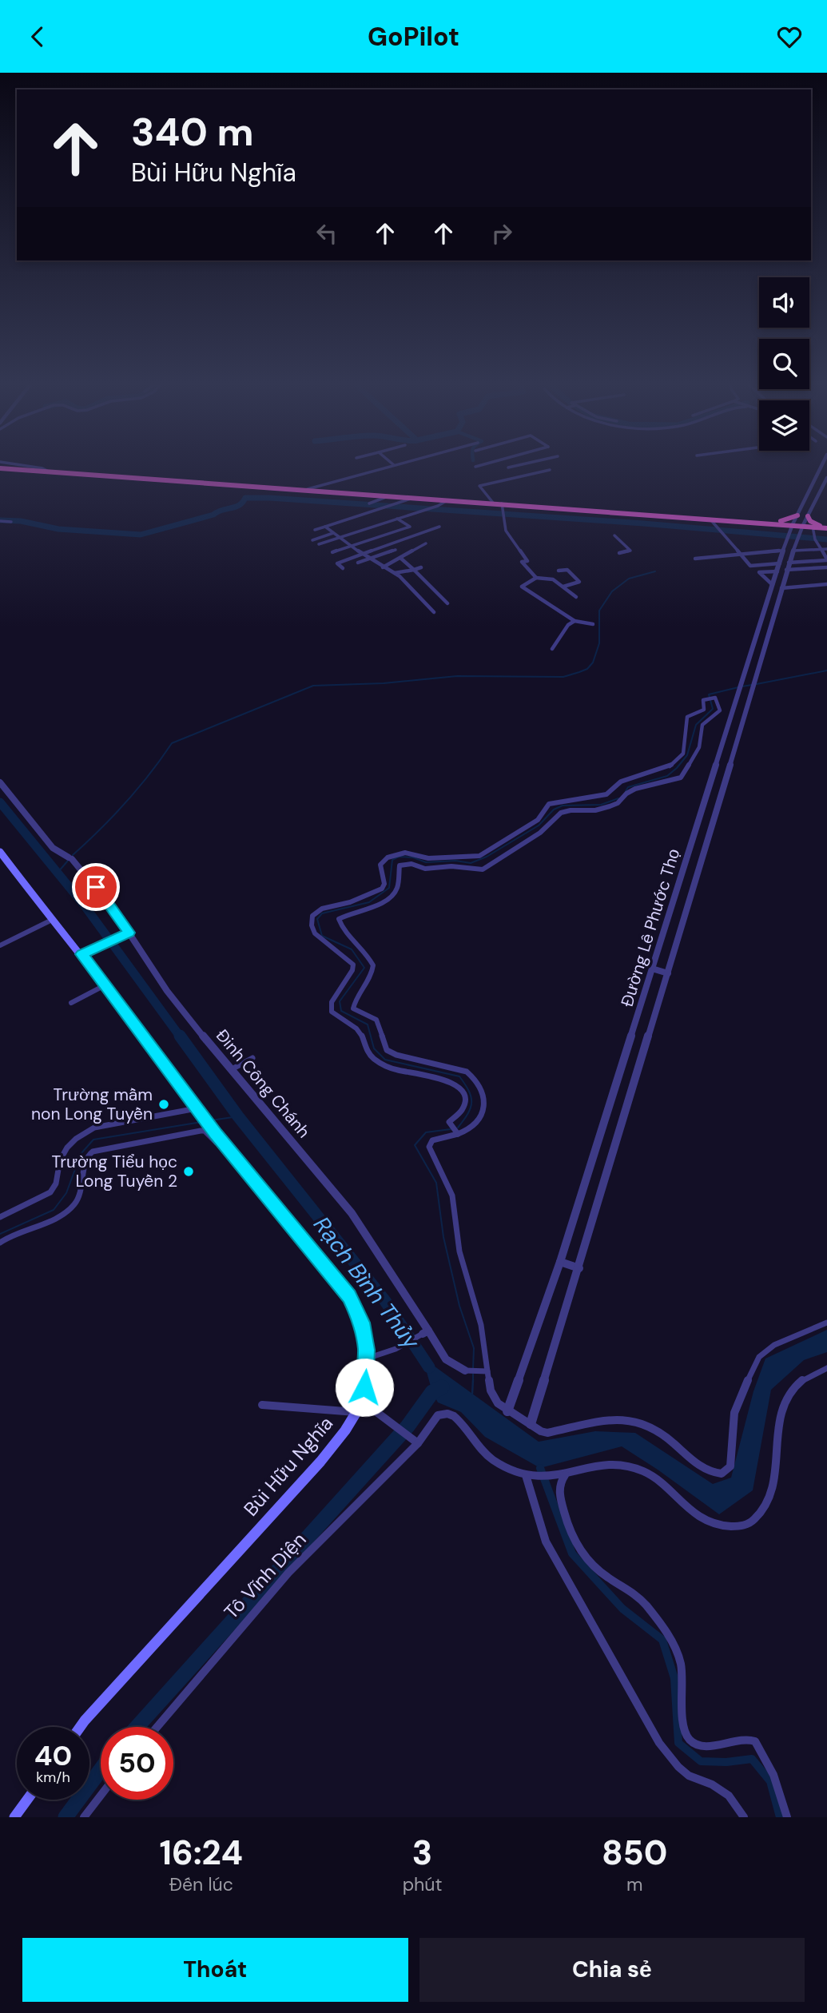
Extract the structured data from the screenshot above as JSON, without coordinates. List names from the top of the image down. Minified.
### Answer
{"streets":{"main road":["Bùi Hữu Nghĩa"],"street":["Đường Lê Phước Thọ","Đinh Công Chánh","Tô Vĩnh Diện"]},"water":["Rạch Bình Thủy"],"places":["Trường mầm non Long Tuyền","Trường Tiểu học Long Tuyền 2"],"page":{"header":"GoPilot","turn":["340 m","Bùi Hữu Nghĩa"],"speed":"40 km/h","limit":"50","eta":["16:24","Đến lúc","3","phút","850","m"],"buttons":["Thoát","Chia sẻ"]}}
